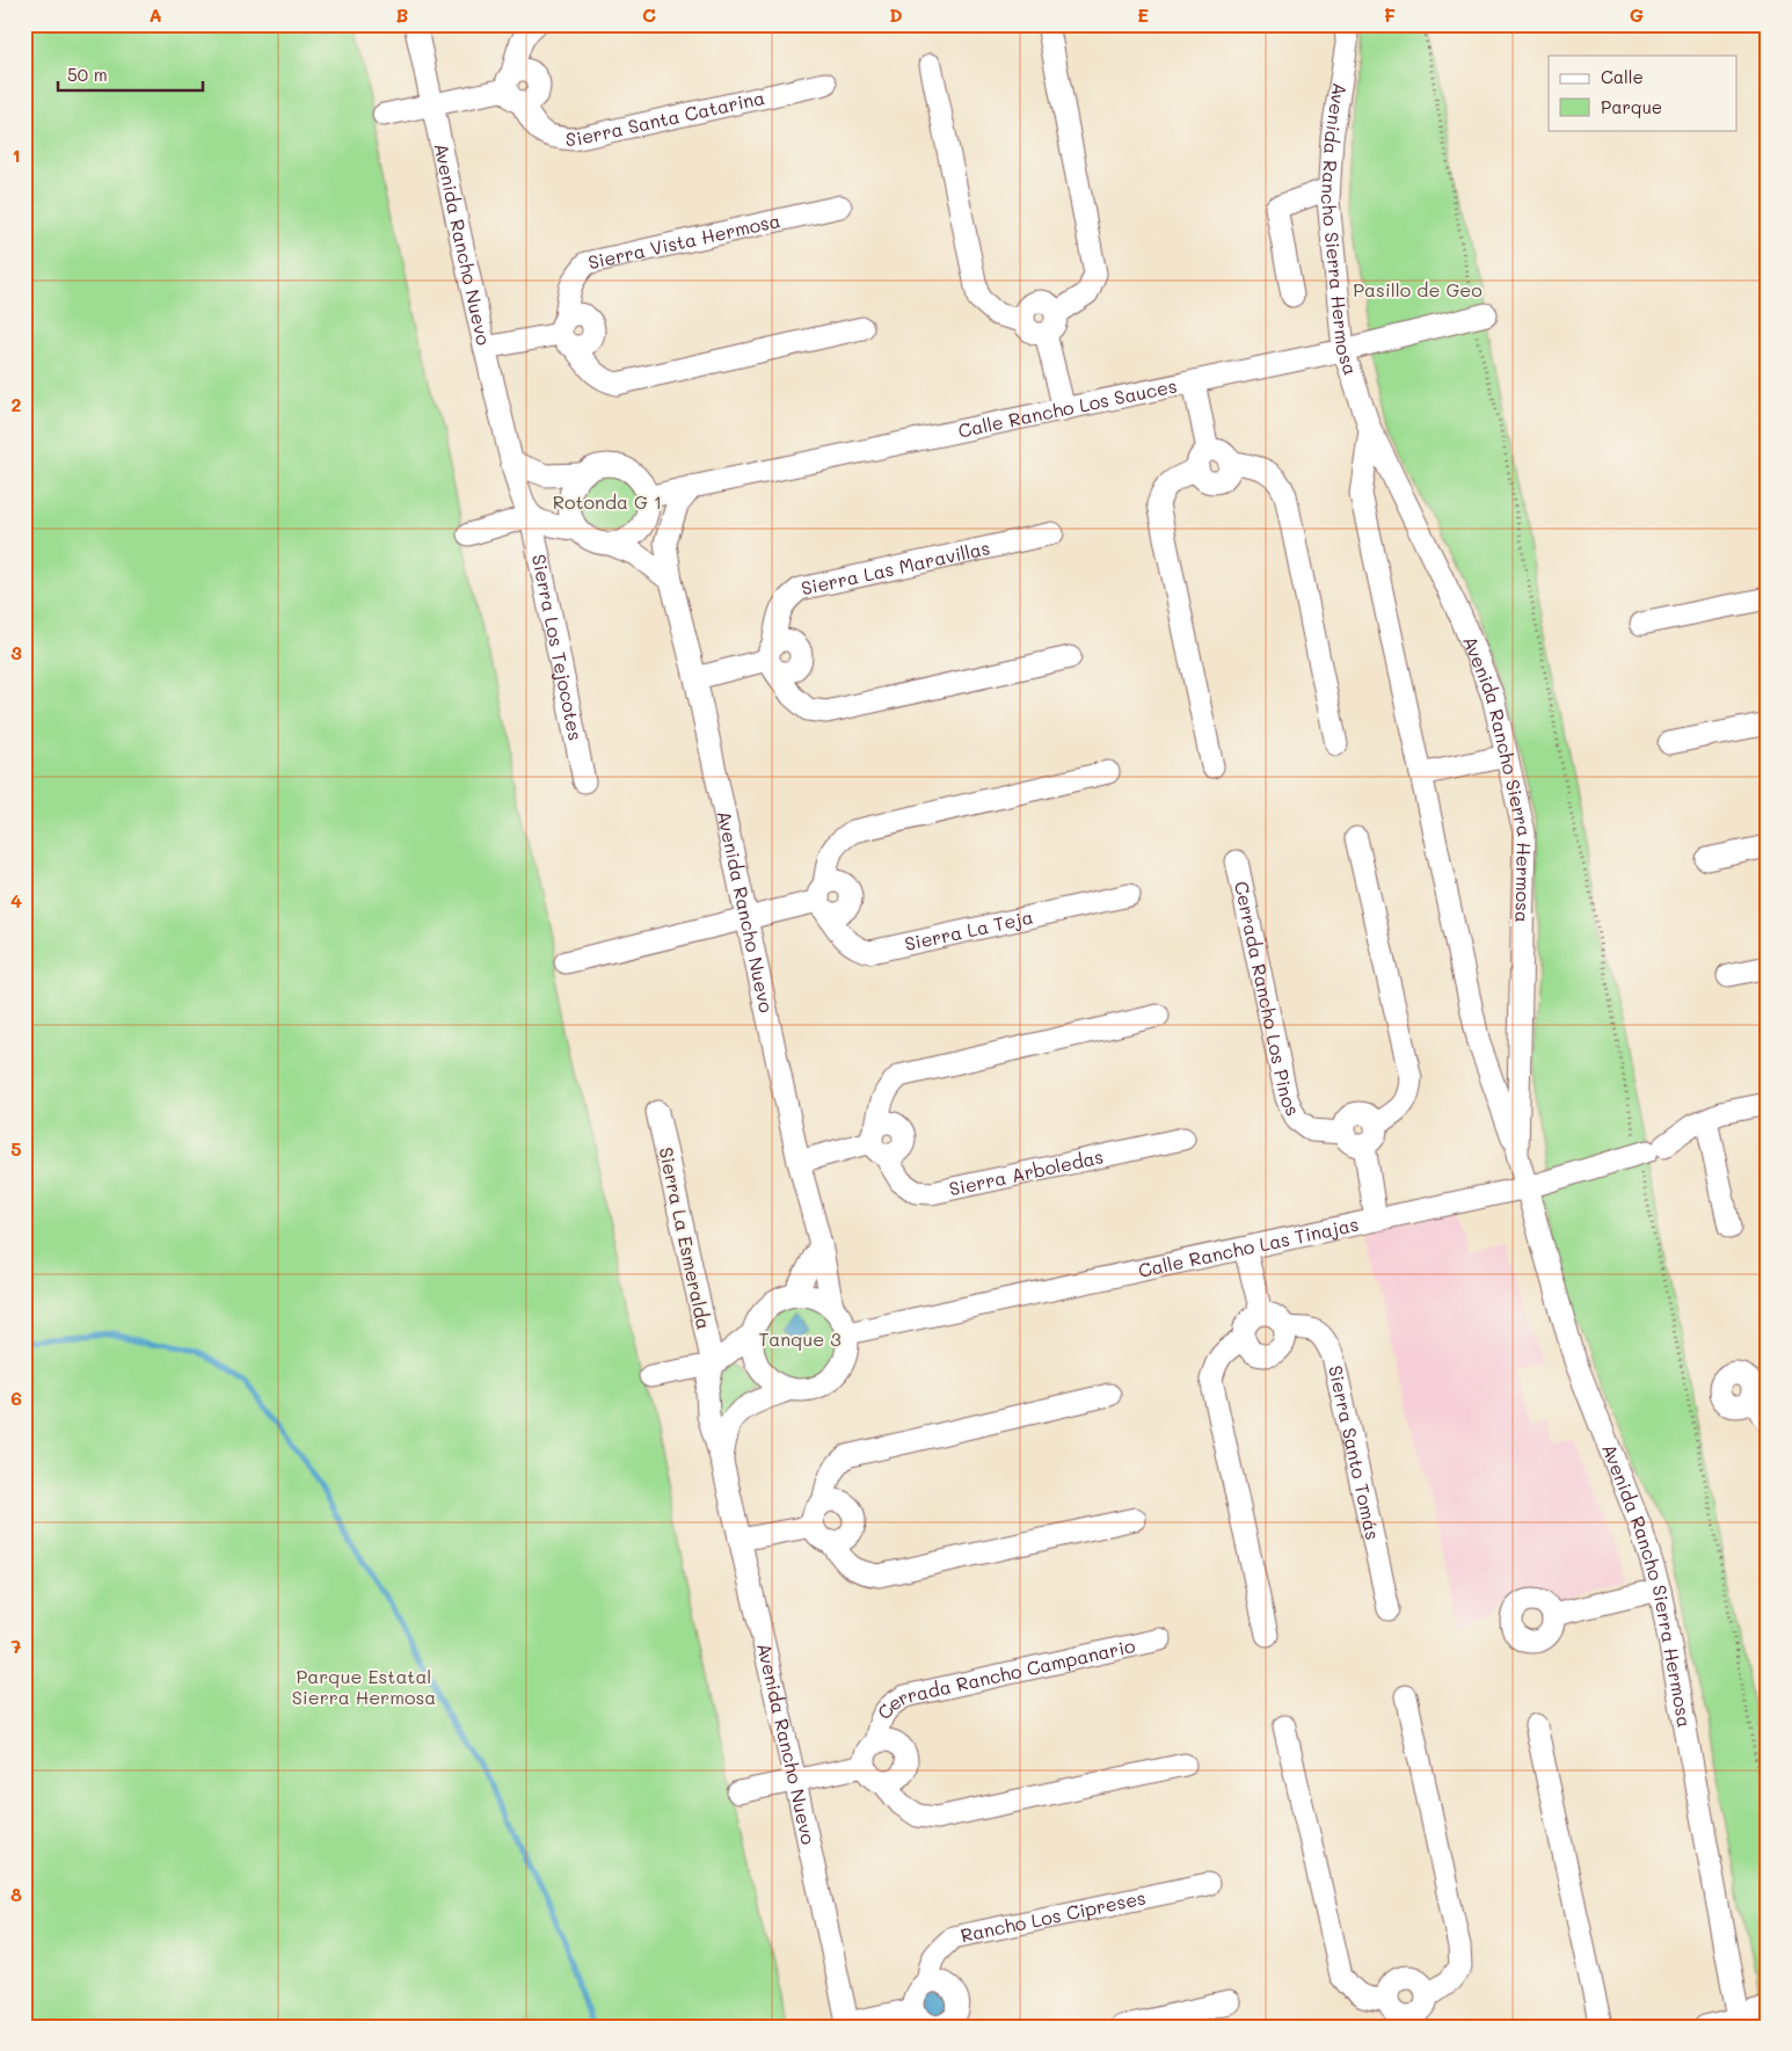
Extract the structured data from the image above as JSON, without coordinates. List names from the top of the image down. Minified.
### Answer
{"streets":{"street":["Sierra Santa Catarina","Avenida Rancho Sierra Hermosa","Avenida Rancho Nuevo","Sierra Vista Hermosa","Calle Rancho Los Sauces","Sierra Las Maravillas","Sierra Los Tejocotes","Sierra La Teja","Cerrada Rancho Los Pinos","Sierra Arboledas","Sierra La Esmeralda","Calle Rancho Las Tinajas","Sierra Santo Tomás","Cerrada Rancho Campanario","Rancho Los Cipreses"]},"crossings":[["Avenida Rancho Sierra Hermosa","Calle Rancho Los Sauces"],["Avenida Rancho Sierra Hermosa","Calle Rancho Las Tinajas"],["Avenida Rancho Nuevo","Sierra Los Tejocotes"],["Avenida Rancho Nuevo","Sierra La Esmeralda"],["Avenida Rancho Nuevo","Calle Rancho Las Tinajas"]],"parks":["Pasillo de Geo","Rotonda G 1","Tanque 3","Parque Estatal Sierra Hermosa"],"legend":["Calle","Parque"],"scale_bar":"50 m","grid":{"columns":["A","B","C","D","E","F","G"],"rows":["1","2","3","4","5","6","7","8"]}}
